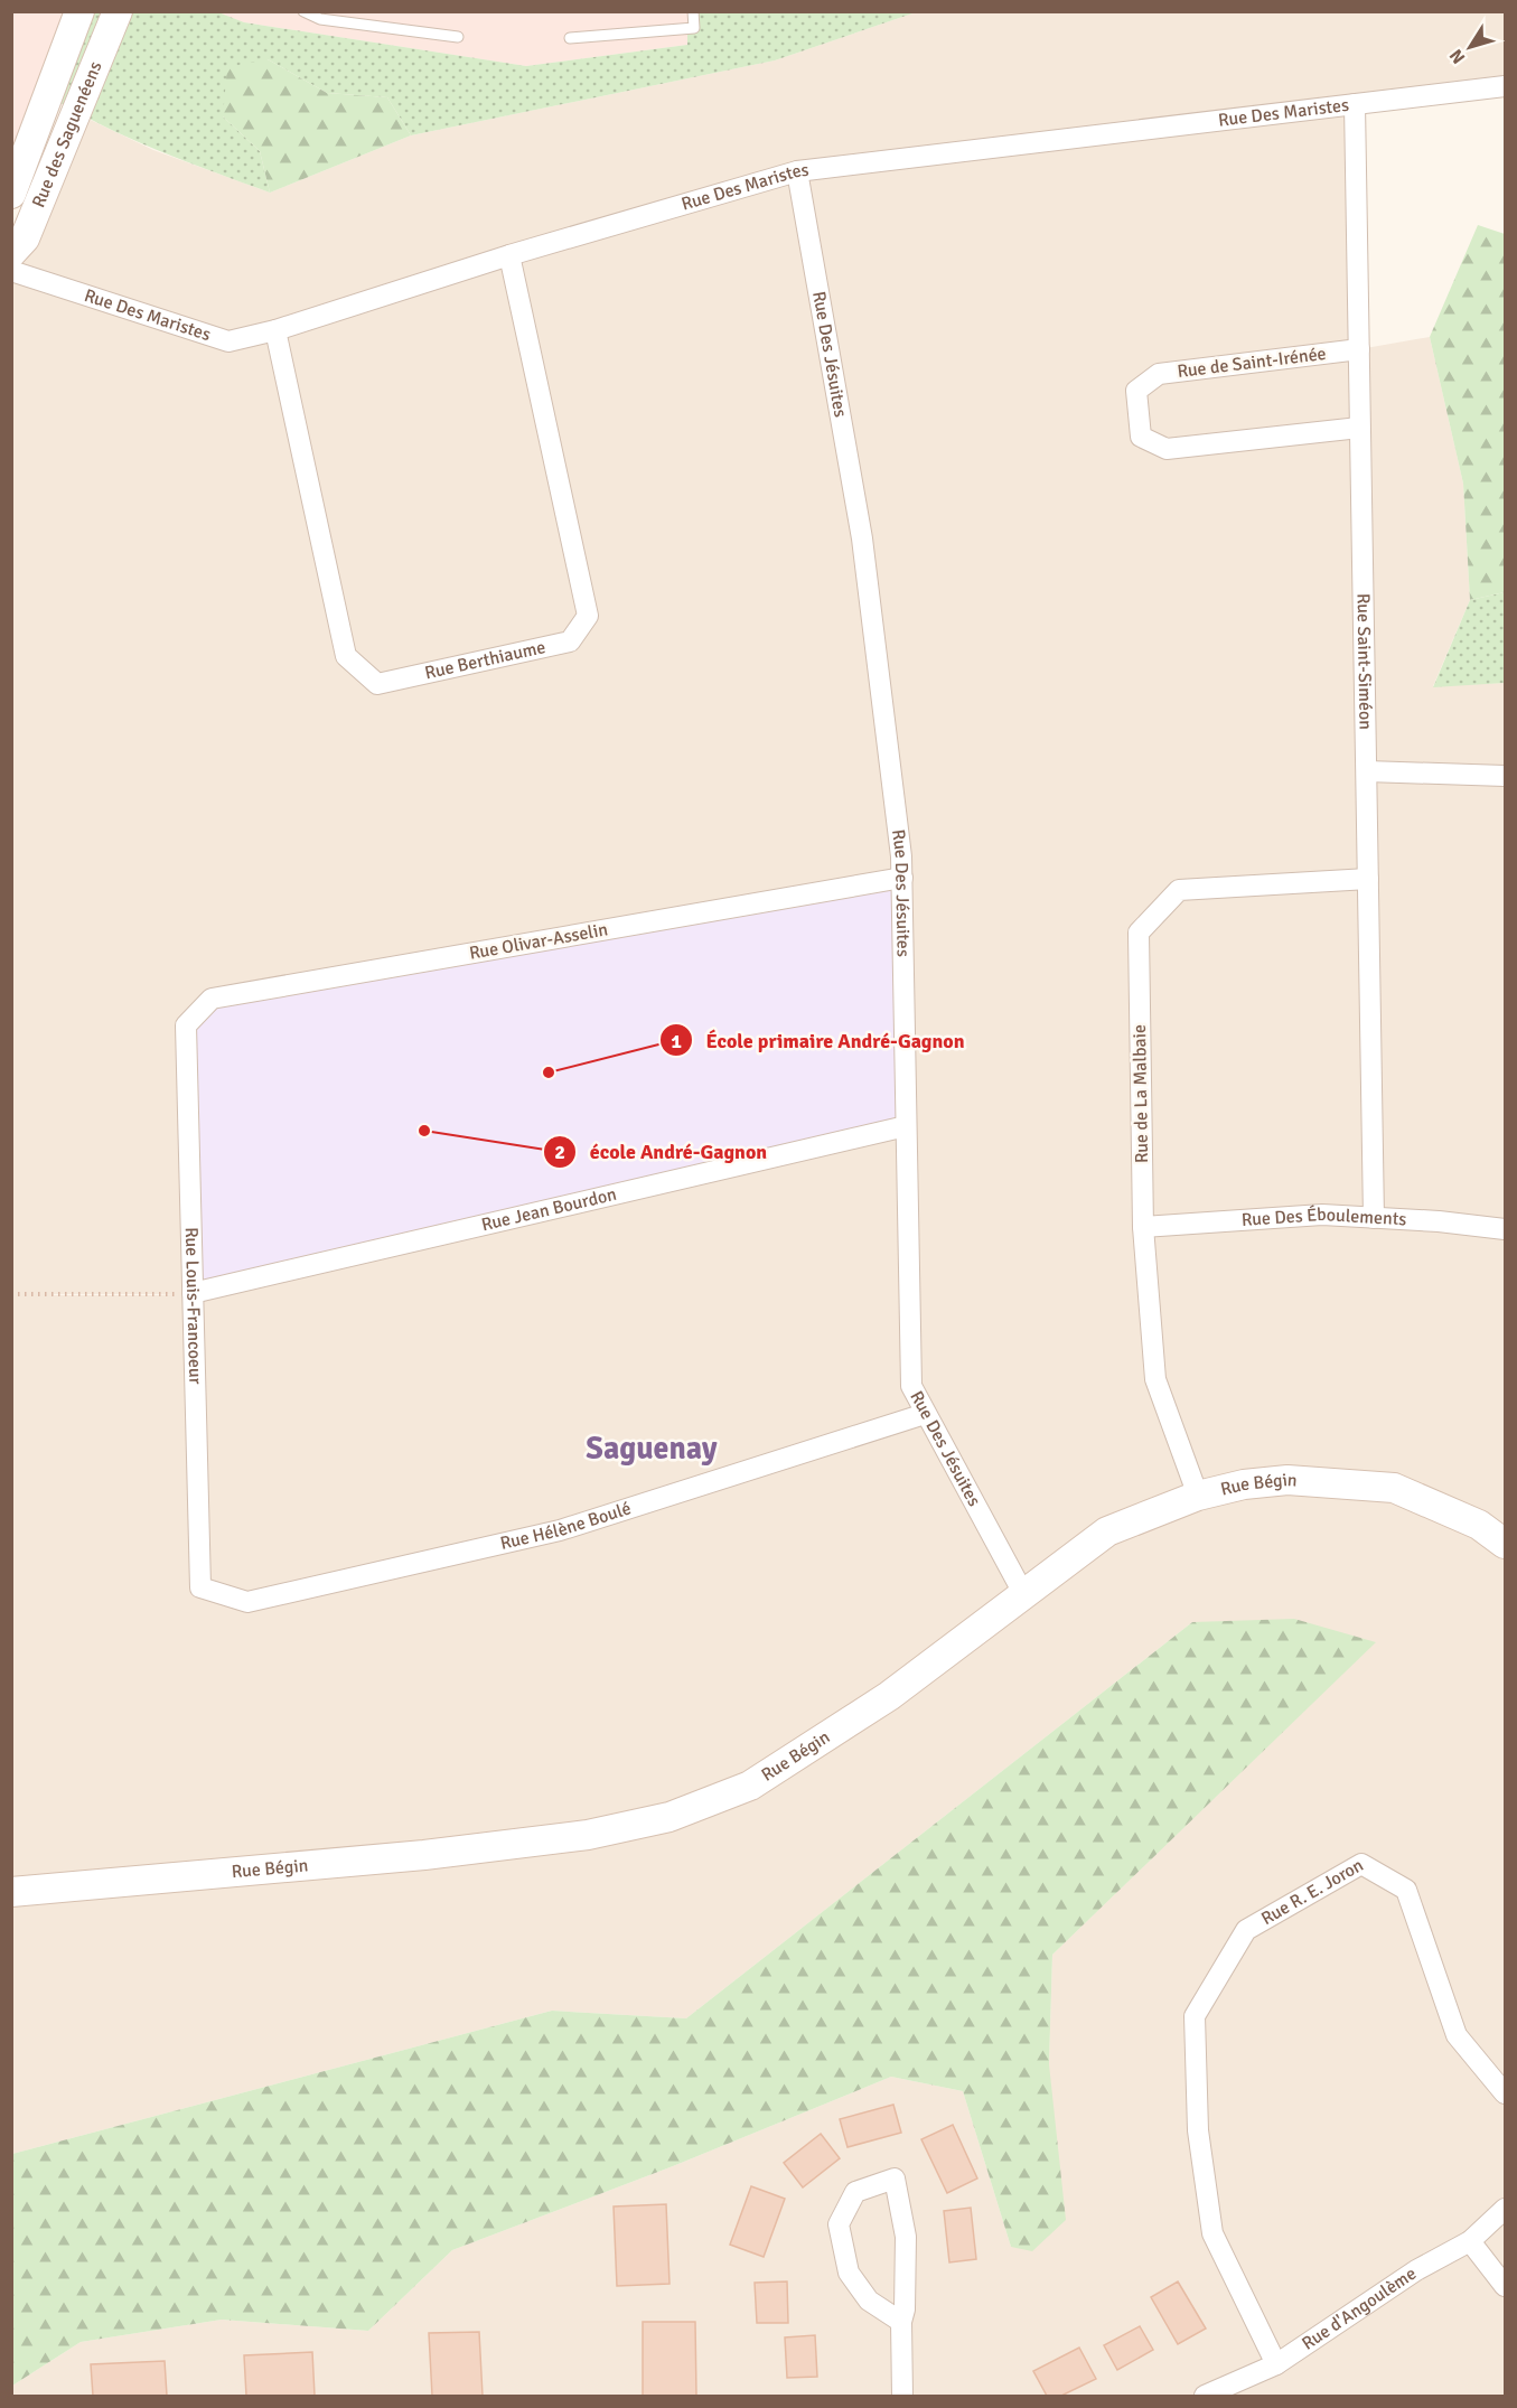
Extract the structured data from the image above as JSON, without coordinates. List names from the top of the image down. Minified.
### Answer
{"streets":{"street":["Rue Des Maristes","Rue des Saguenéens","Rue Des Jésuites","Rue de Saint-Irénée","Rue Berthiaume","Rue Saint-Siméon","Rue Olivar-Asselin","Rue de La Malbaie","Rue Jean Bourdon","Rue Des Éboulements","Rue Louis-Francoeur","Rue Bégin","Rue Hélène Boulé","Rue R. E. Joron","Rue d'Angoulème"]},"crossings":[["Rue Des Maristes","Rue Des Jésuites"],["Rue Des Maristes","Rue Berthiaume"],["Rue Des Maristes","Rue Saint-Siméon"],["Rue Des Jésuites","Rue Olivar-Asselin"],["Rue Des Jésuites","Rue Jean Bourdon"],["Rue Des Jésuites","Rue Bégin"],["Rue Des Jésuites","Rue Hélène Boulé"],["Rue de Saint-Irénée","Rue Saint-Siméon"],["Rue Saint-Siméon","Rue de La Malbaie"],["Rue Saint-Siméon","Rue Des Éboulements"],["Rue Olivar-Asselin","Rue Louis-Francoeur"],["Rue de La Malbaie","Rue Des Éboulements"],["Rue de La Malbaie","Rue Bégin"],["Rue Jean Bourdon","Rue Louis-Francoeur"],["Rue Louis-Francoeur","Rue Hélène Boulé"],["Rue R. E. Joron","Rue d'Angoulème"]],"districts":["Saguenay"],"places":["École primaire André-Gagnon","école André-Gagnon"],"north":"bottom left"}
